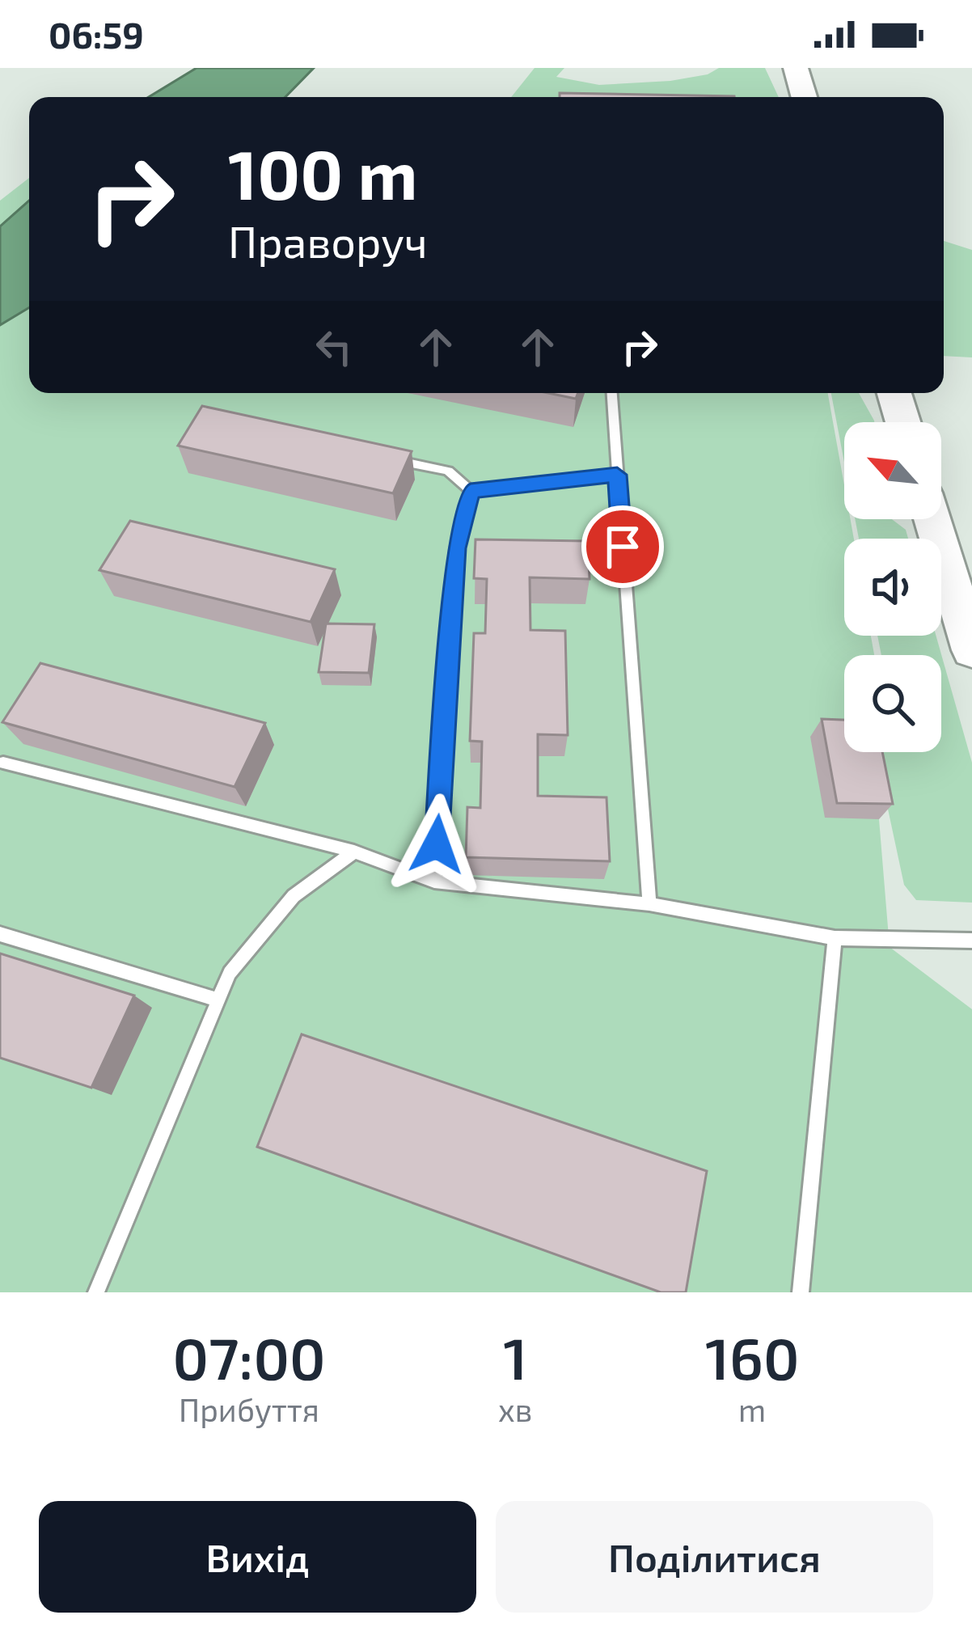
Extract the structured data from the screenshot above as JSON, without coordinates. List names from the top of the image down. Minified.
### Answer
{"north":"top left","page":{"status":"06:59","turn":["100 m","Праворуч"],"eta":["07:00","Прибуття","1","хв","160","m"],"buttons":["Вихід","Поділитися"]}}
